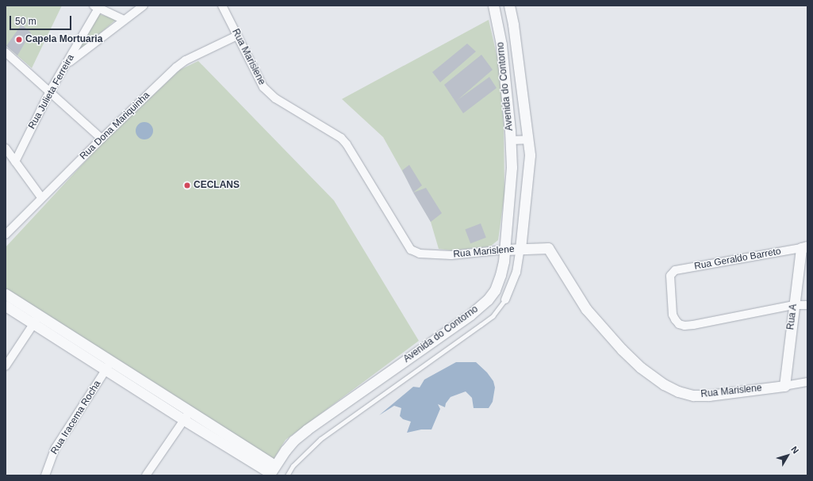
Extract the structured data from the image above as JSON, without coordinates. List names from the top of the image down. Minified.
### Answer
{"streets":{"street":["Rua Marislene","Avenida do Contorno","Rua Julieta Ferreira","Rua Dona Mariquinha","Rua Geraldo Barreto","Rua A","Rua Iracema Rocha"]},"crossings":[["Rua Marislene","Avenida do Contorno"],["Rua Marislene","Rua Dona Mariquinha"],["Rua Marislene","Rua A"],["Rua Geraldo Barreto","Rua A"]],"places":["Capela Mortuaria","CECLANS"],"scale_bar":"50 m","north":"top right"}
